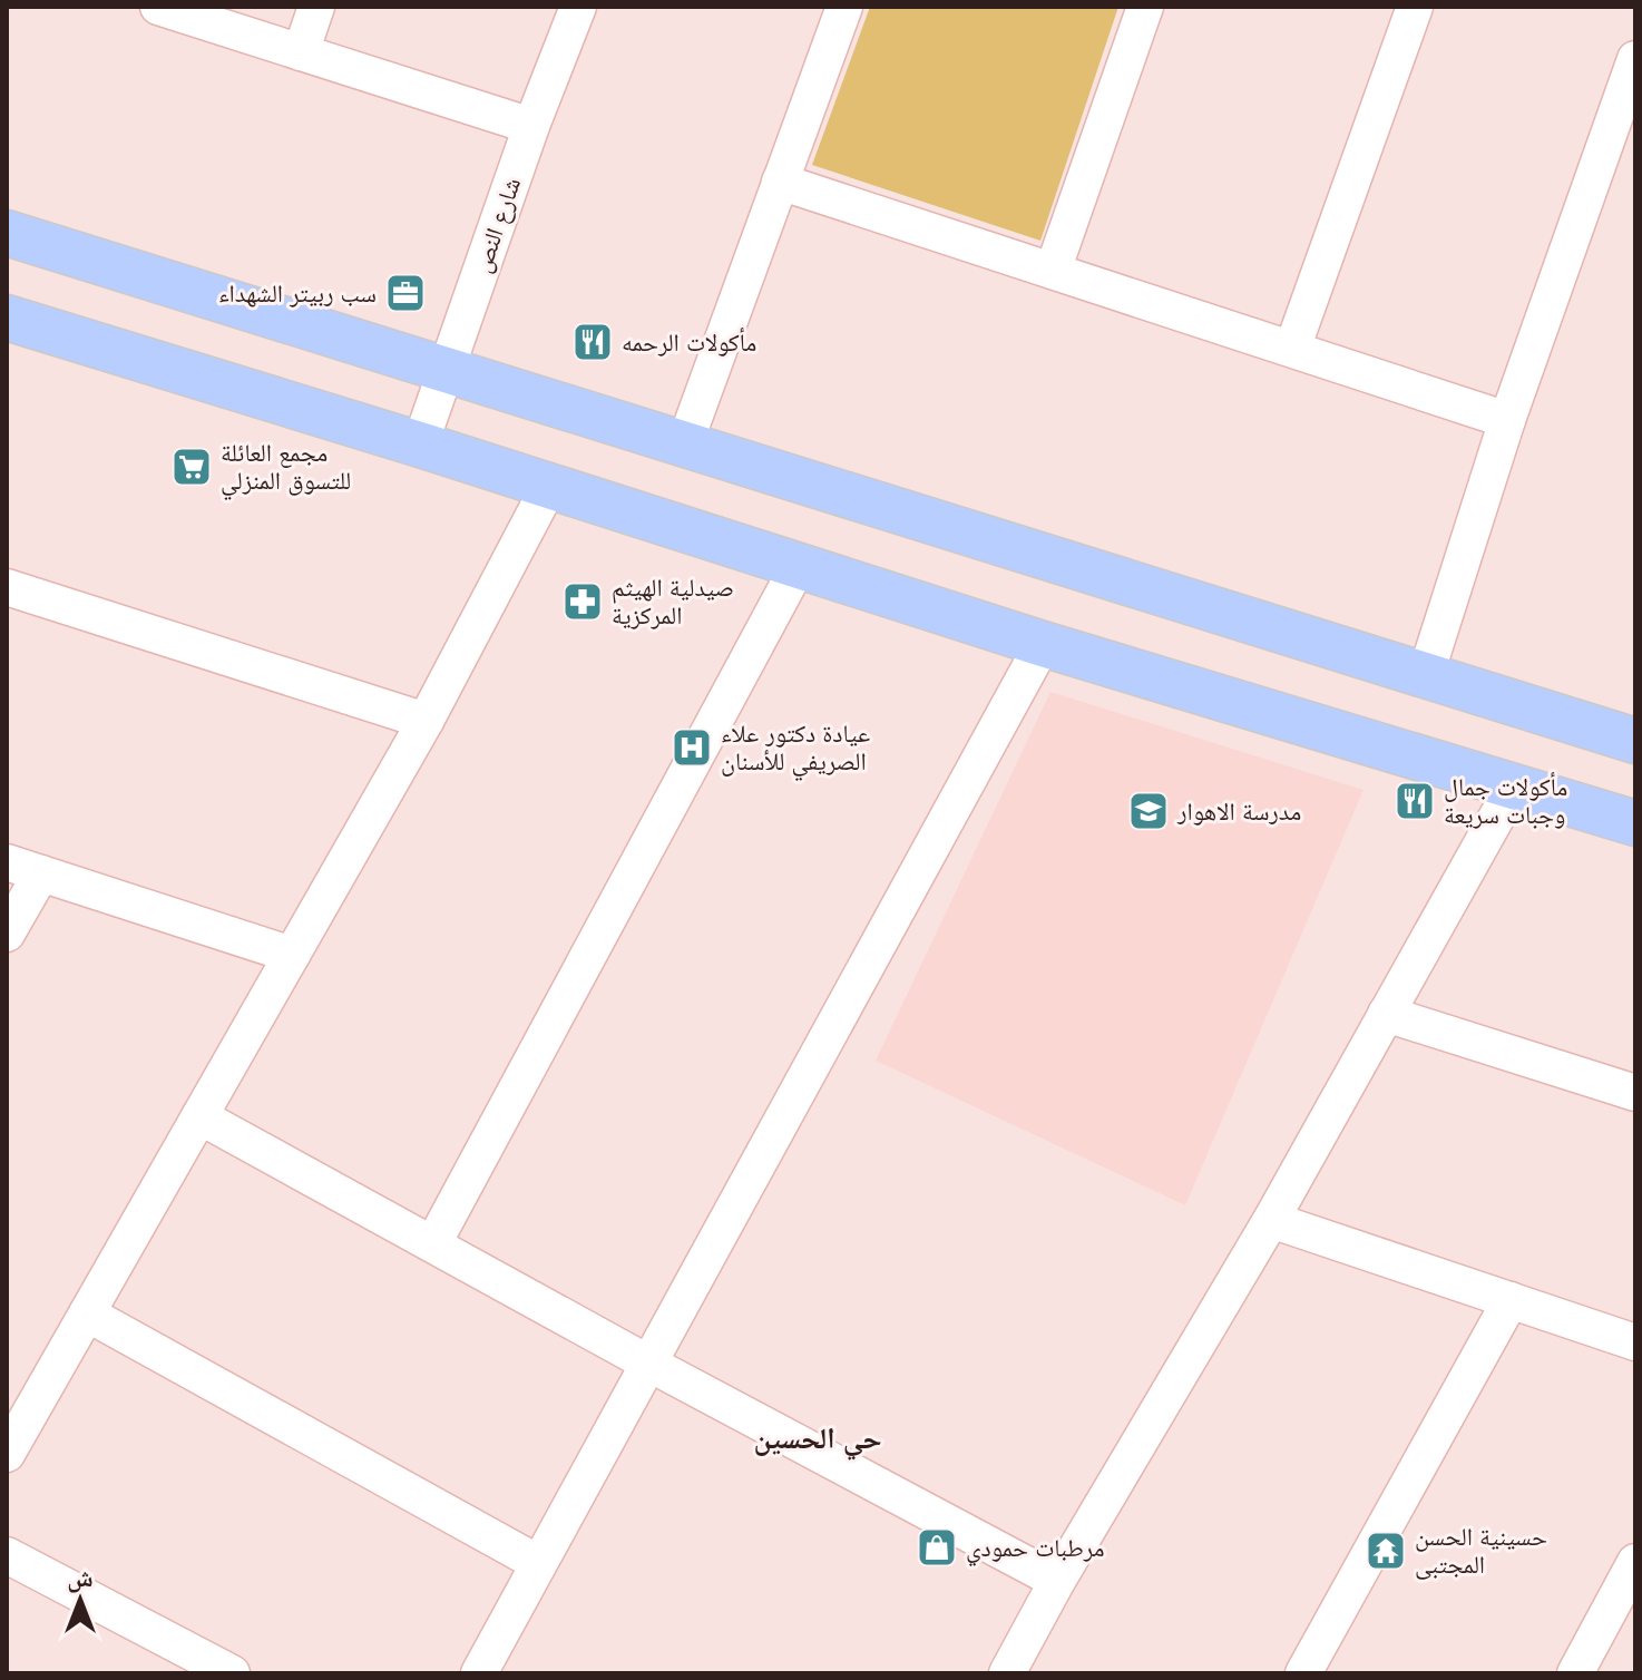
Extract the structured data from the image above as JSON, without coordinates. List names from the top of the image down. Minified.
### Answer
{"streets":{"street":["شارع النص"]},"districts":["حي الحسين"],"places":{"office":["سب ربيتر الشهداء"],"restaurant":["مأكولات الرحمه","مأكولات جمال وجبات سريعة"],"supermarket":["مجمع العائلة للتسوق المنزلي"],"pharmacy":["صيدلية الهيثم المركزية"],"hospital":["عيادة دكتور علاء الصريفي للأسنان"],"school or university":["مدرسة الاهوار"],"shop":["مرطبات حمودي"],"temple":["حسينية الحسن المجتبى"]},"north":"top"}
